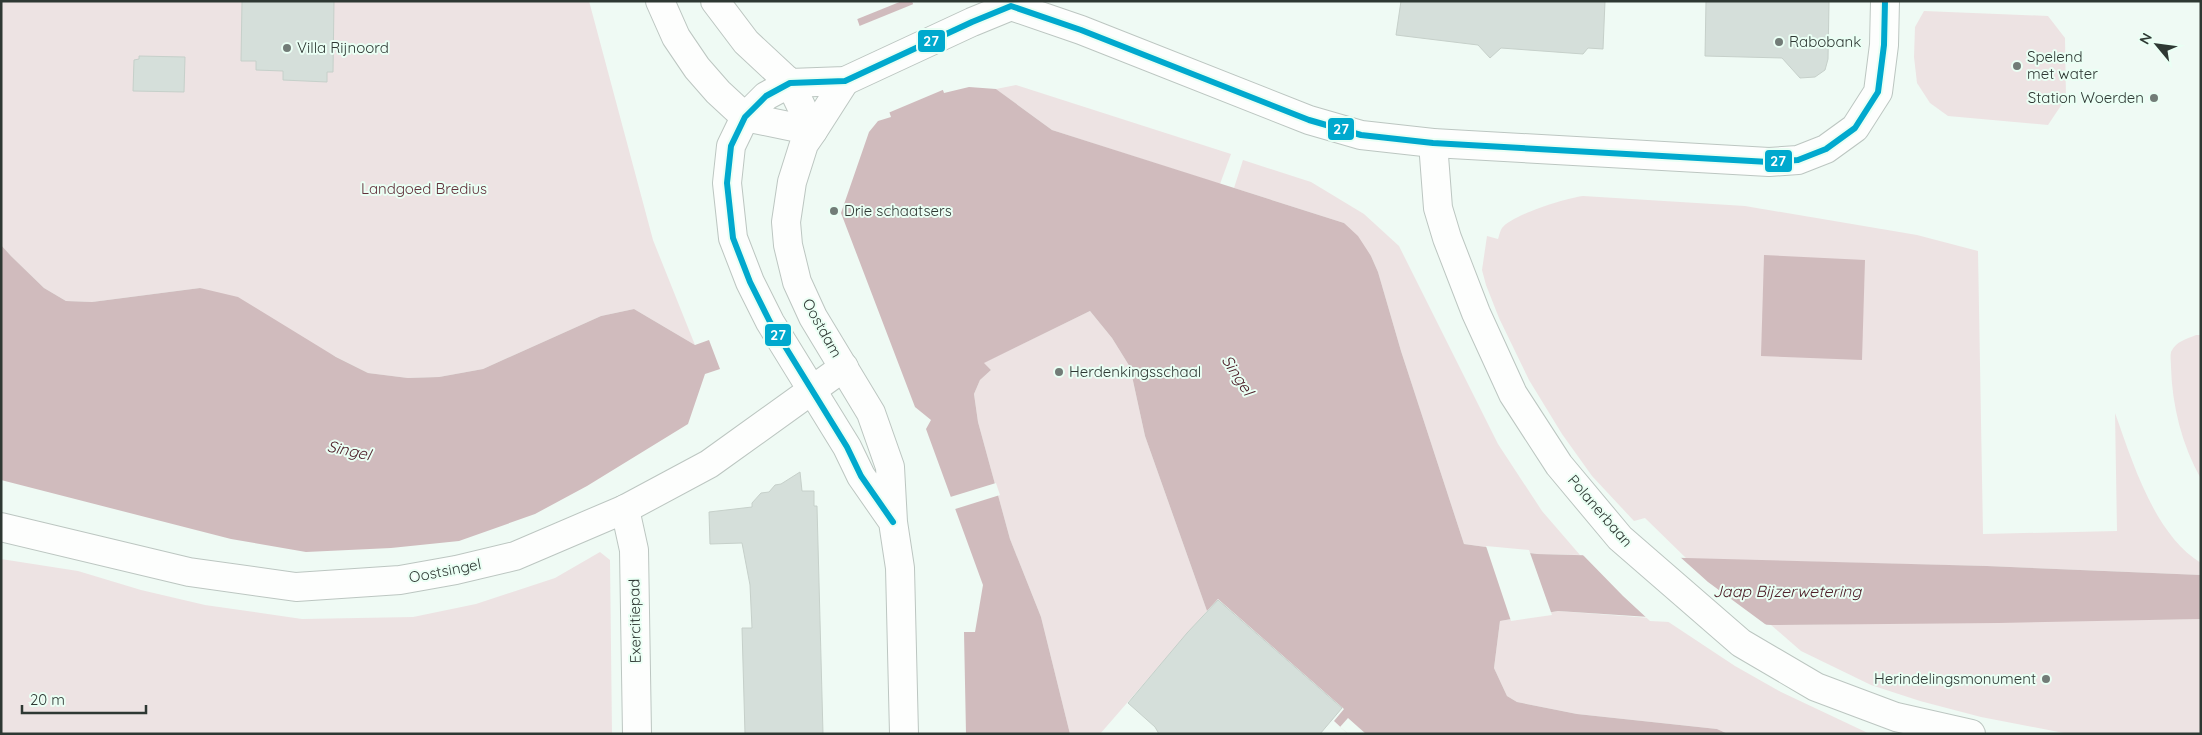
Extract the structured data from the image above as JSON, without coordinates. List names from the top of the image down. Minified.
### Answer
{"streets":{"main road":["Oostdam","Polanerbaan","Oostsingel","Exercitiepad"]},"crossings":[["Oostdam","Oostsingel"],["Oostsingel","Exercitiepad"]],"water":["Singel","Jaap Bijzerwetering"],"parks":["Landgoed Bredius"],"places":["Rabobank","Villa Rijnoord","Spelend met water","Station Woerden","Drie schaatsers","Herdenkingsschaal","Herindelingsmonument"],"lines":["transit line 27"],"scale_bar":"20 m","north":"top left"}
